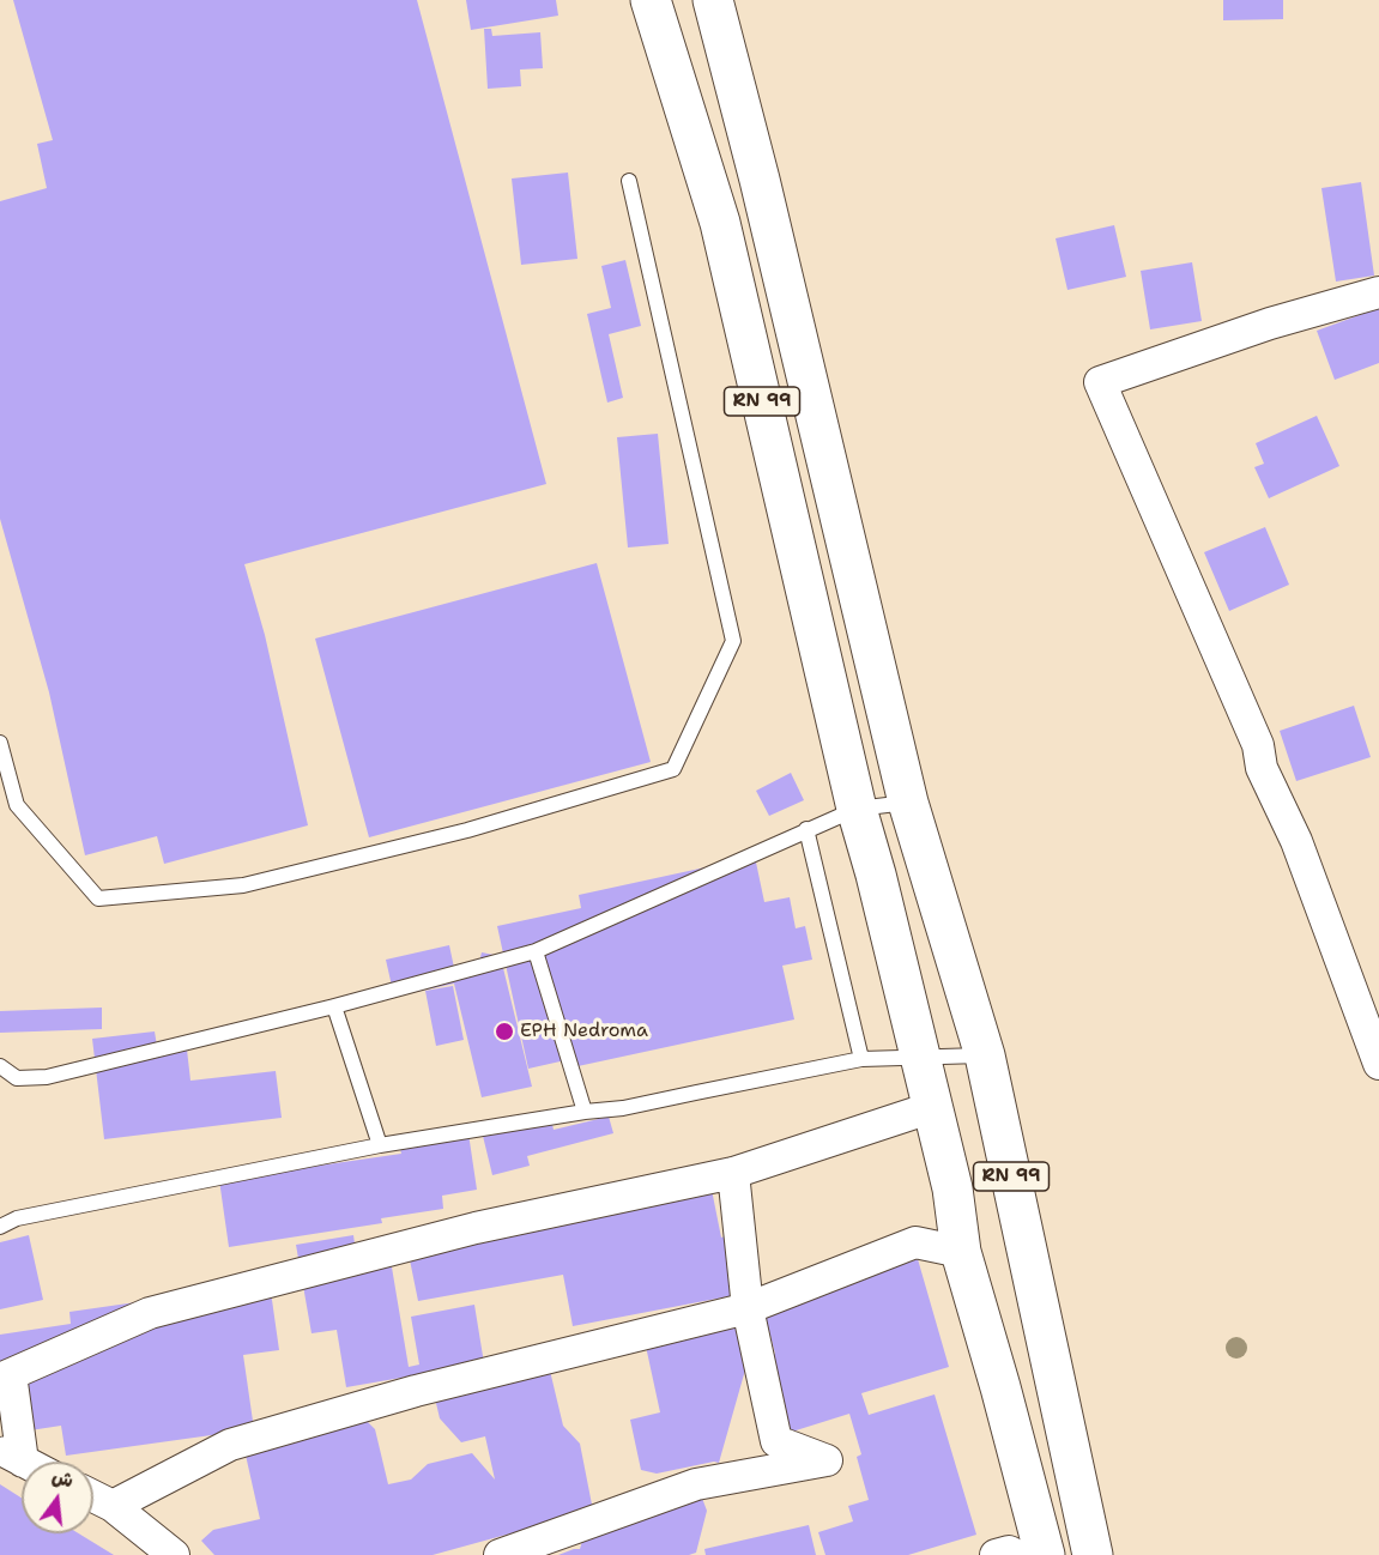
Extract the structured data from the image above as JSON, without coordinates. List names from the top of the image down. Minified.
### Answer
{"streets":{"main road":["RN 99"]},"places":["EPH Nedroma"],"north":"top"}
